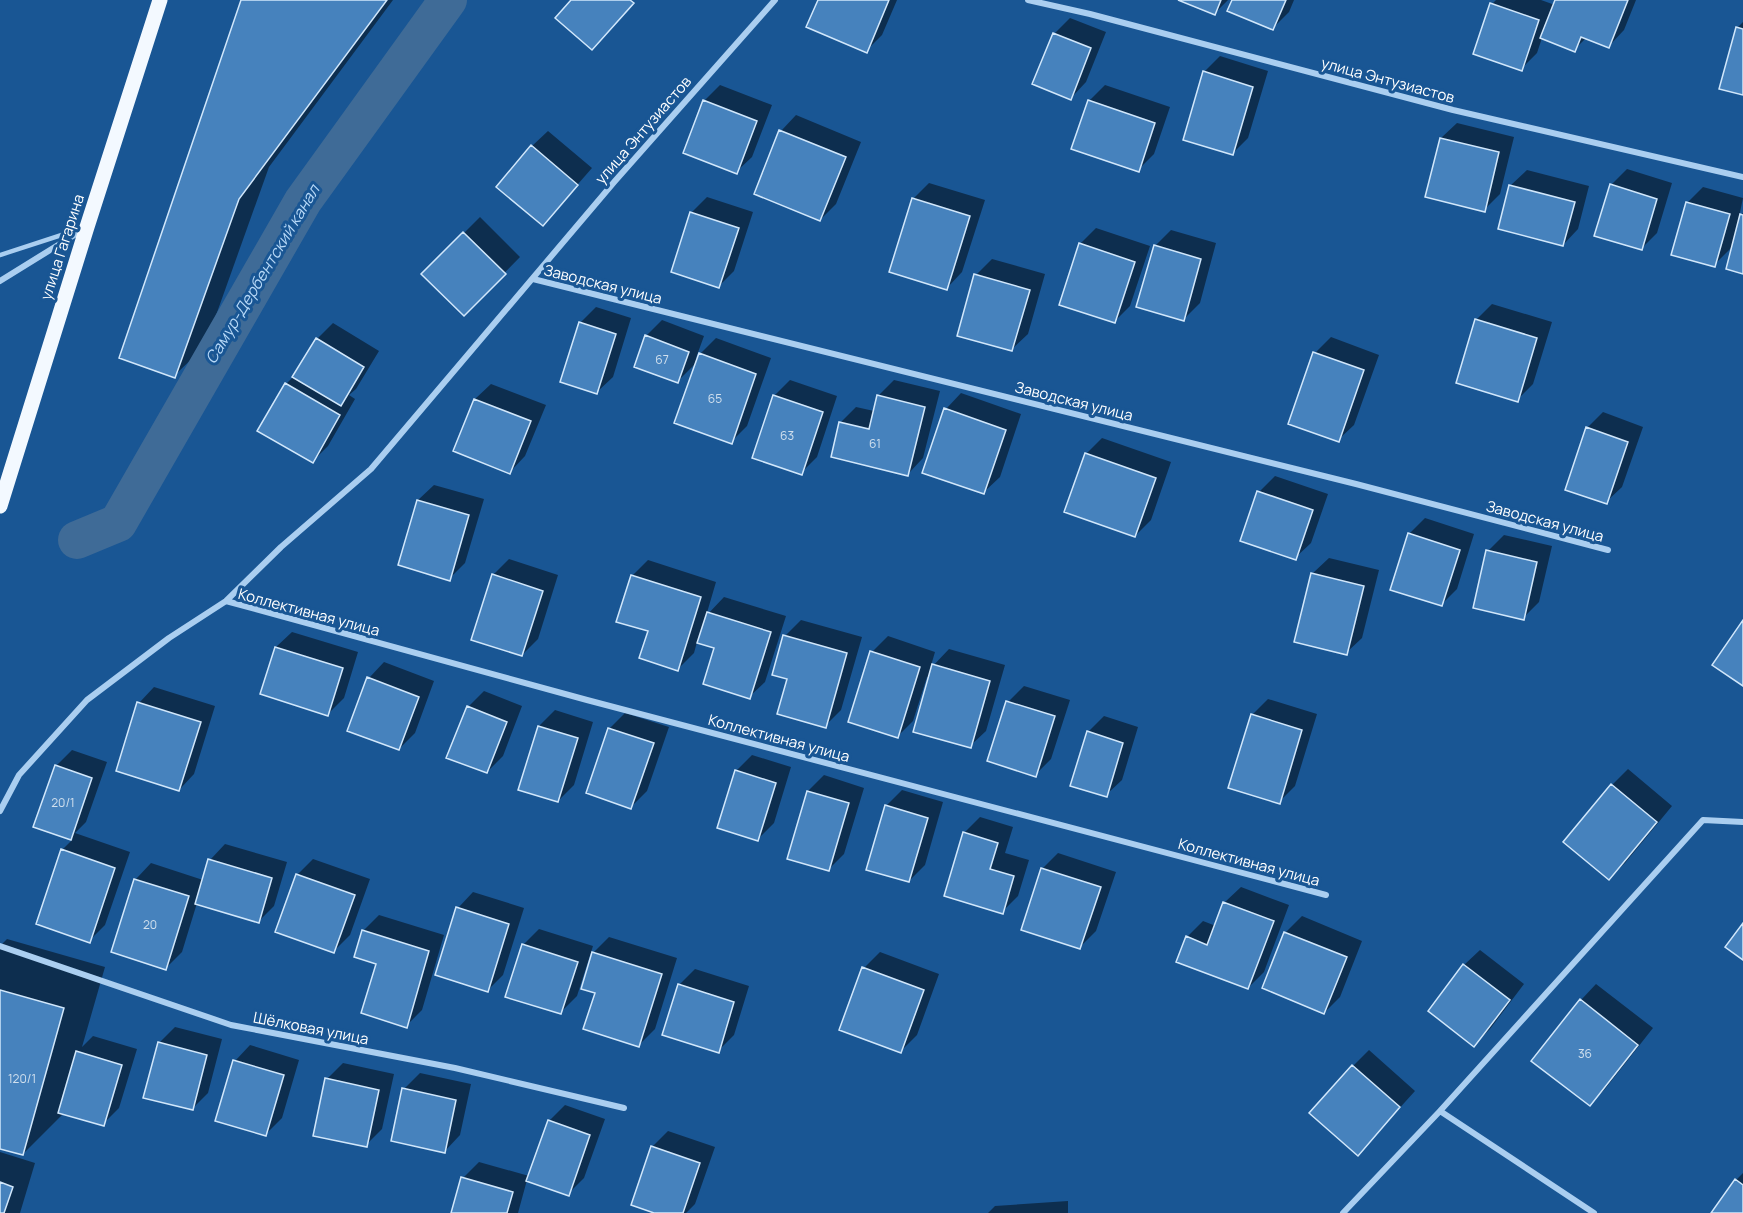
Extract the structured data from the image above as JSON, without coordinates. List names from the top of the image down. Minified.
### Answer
{"streets":{"main road":["улица Гагарина"],"street":["улица Энтузиастов","Заводская улица","Коллективная улица","Шёлковая улица"]},"crossings":[["улица Энтузиастов","Заводская улица"],["улица Энтузиастов","Коллективная улица"]],"water":["Самур-Дербентский канал"],"house_numbers":["67","65","63","61","20/1","20","36","120/1"]}
